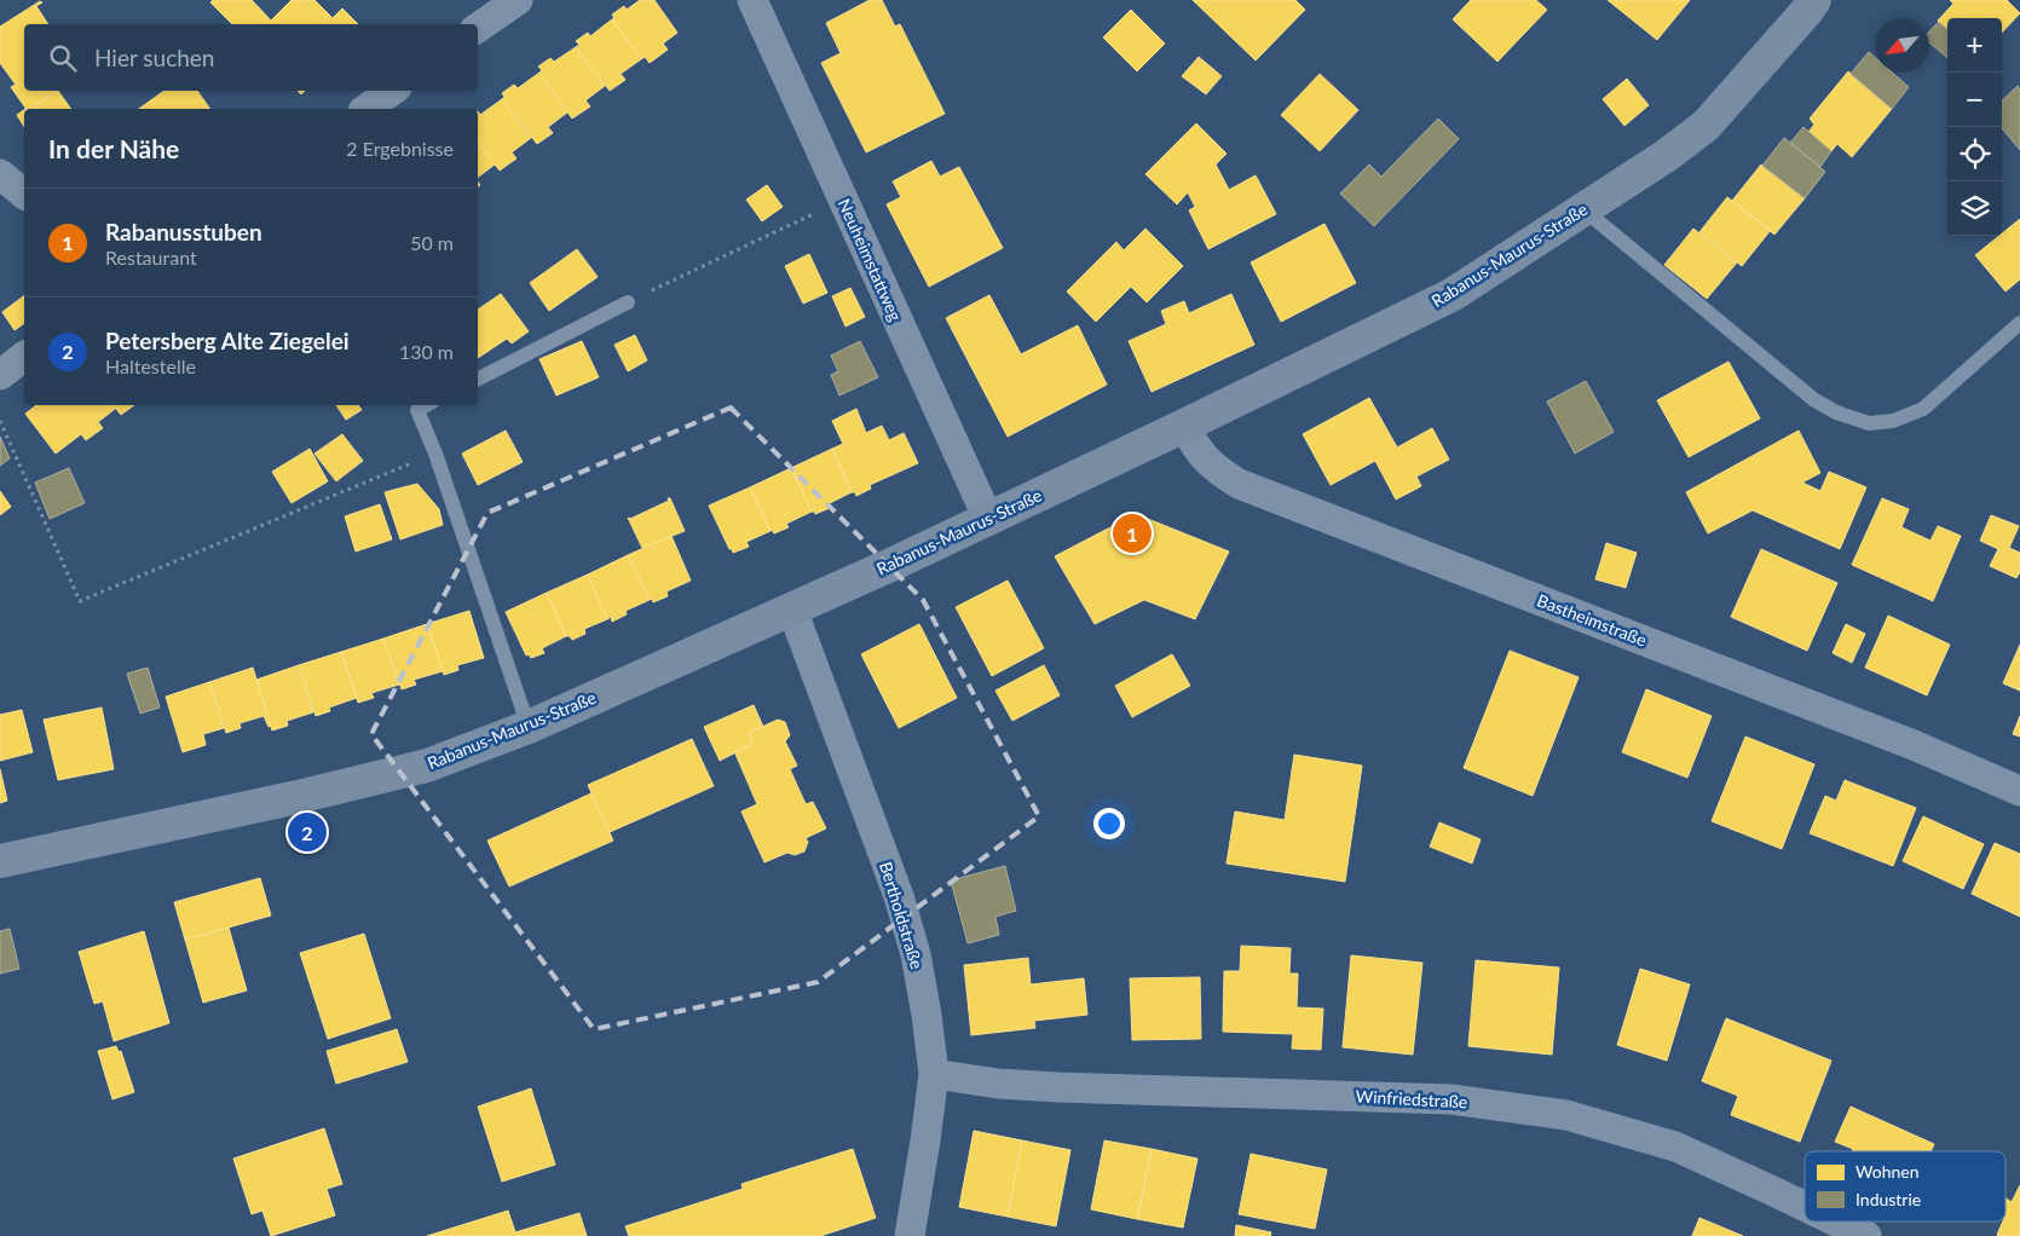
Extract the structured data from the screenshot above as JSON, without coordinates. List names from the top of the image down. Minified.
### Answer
{"streets":{"main road":["Rabanus-Maurus-Straße"],"street":["Neuheimstattweg","Bastheimstraße","Bertholdstraße","Winfriedstraße"]},"crossings":[["Rabanus-Maurus-Straße","Neuheimstattweg"],["Rabanus-Maurus-Straße","Bastheimstraße"],["Rabanus-Maurus-Straße","Bertholdstraße"],["Bertholdstraße","Winfriedstraße"]],"legend":["Wohnen","Industrie"],"north":"bottom left","page":{"map_buttons":["+","−"],"search":"Hier suchen","heading":["In der Nähe","2 Ergebnisse"],"list":[{"mark":"1","name":"Rabanusstuben","note":"Restaurant","value":"50 m"},{"mark":"2","name":"Petersberg Alte Ziegelei","note":"Haltestelle","value":"130 m"}],"pins":["1","2"]}}
